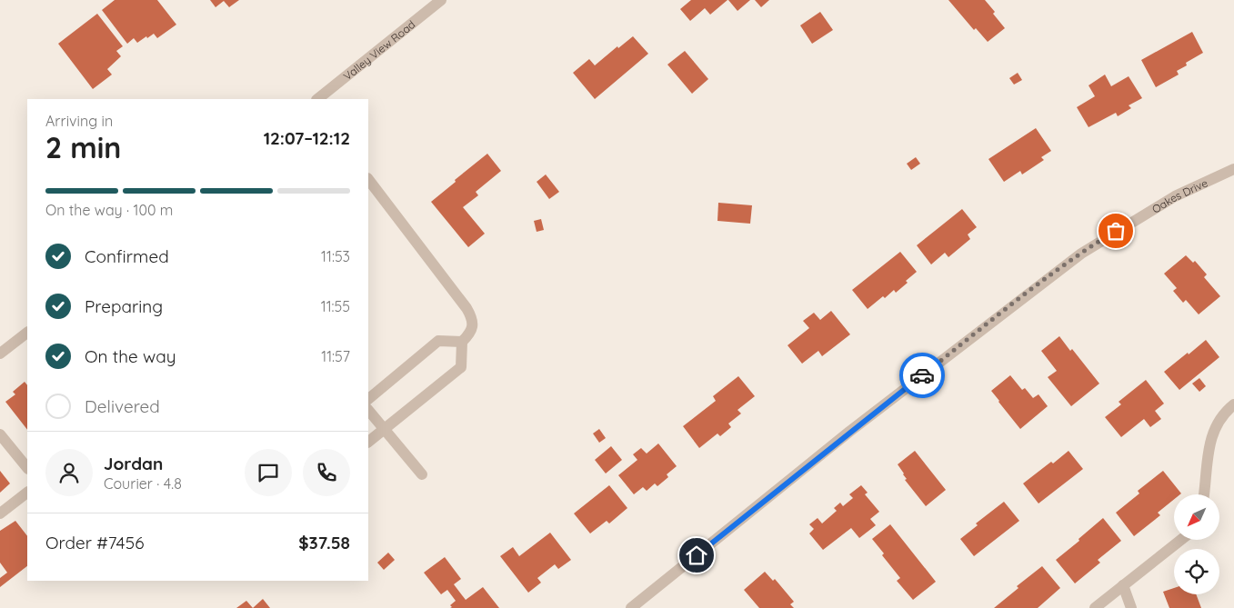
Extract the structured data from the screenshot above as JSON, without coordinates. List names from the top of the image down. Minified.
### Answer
{"streets":{"street":["Valley View Road","Oakes Drive"]},"north":"bottom left","page":{"heading":["2 min","Arriving in","12:07–12:12"],"panel":["Jordan","Courier · 4.8","Order #7456","$37.58"],"bar":"On the way · 100 m","list":[["Confirmed","11:53"],["Preparing","11:55"],["On the way","11:57"],"Delivered"]}}
